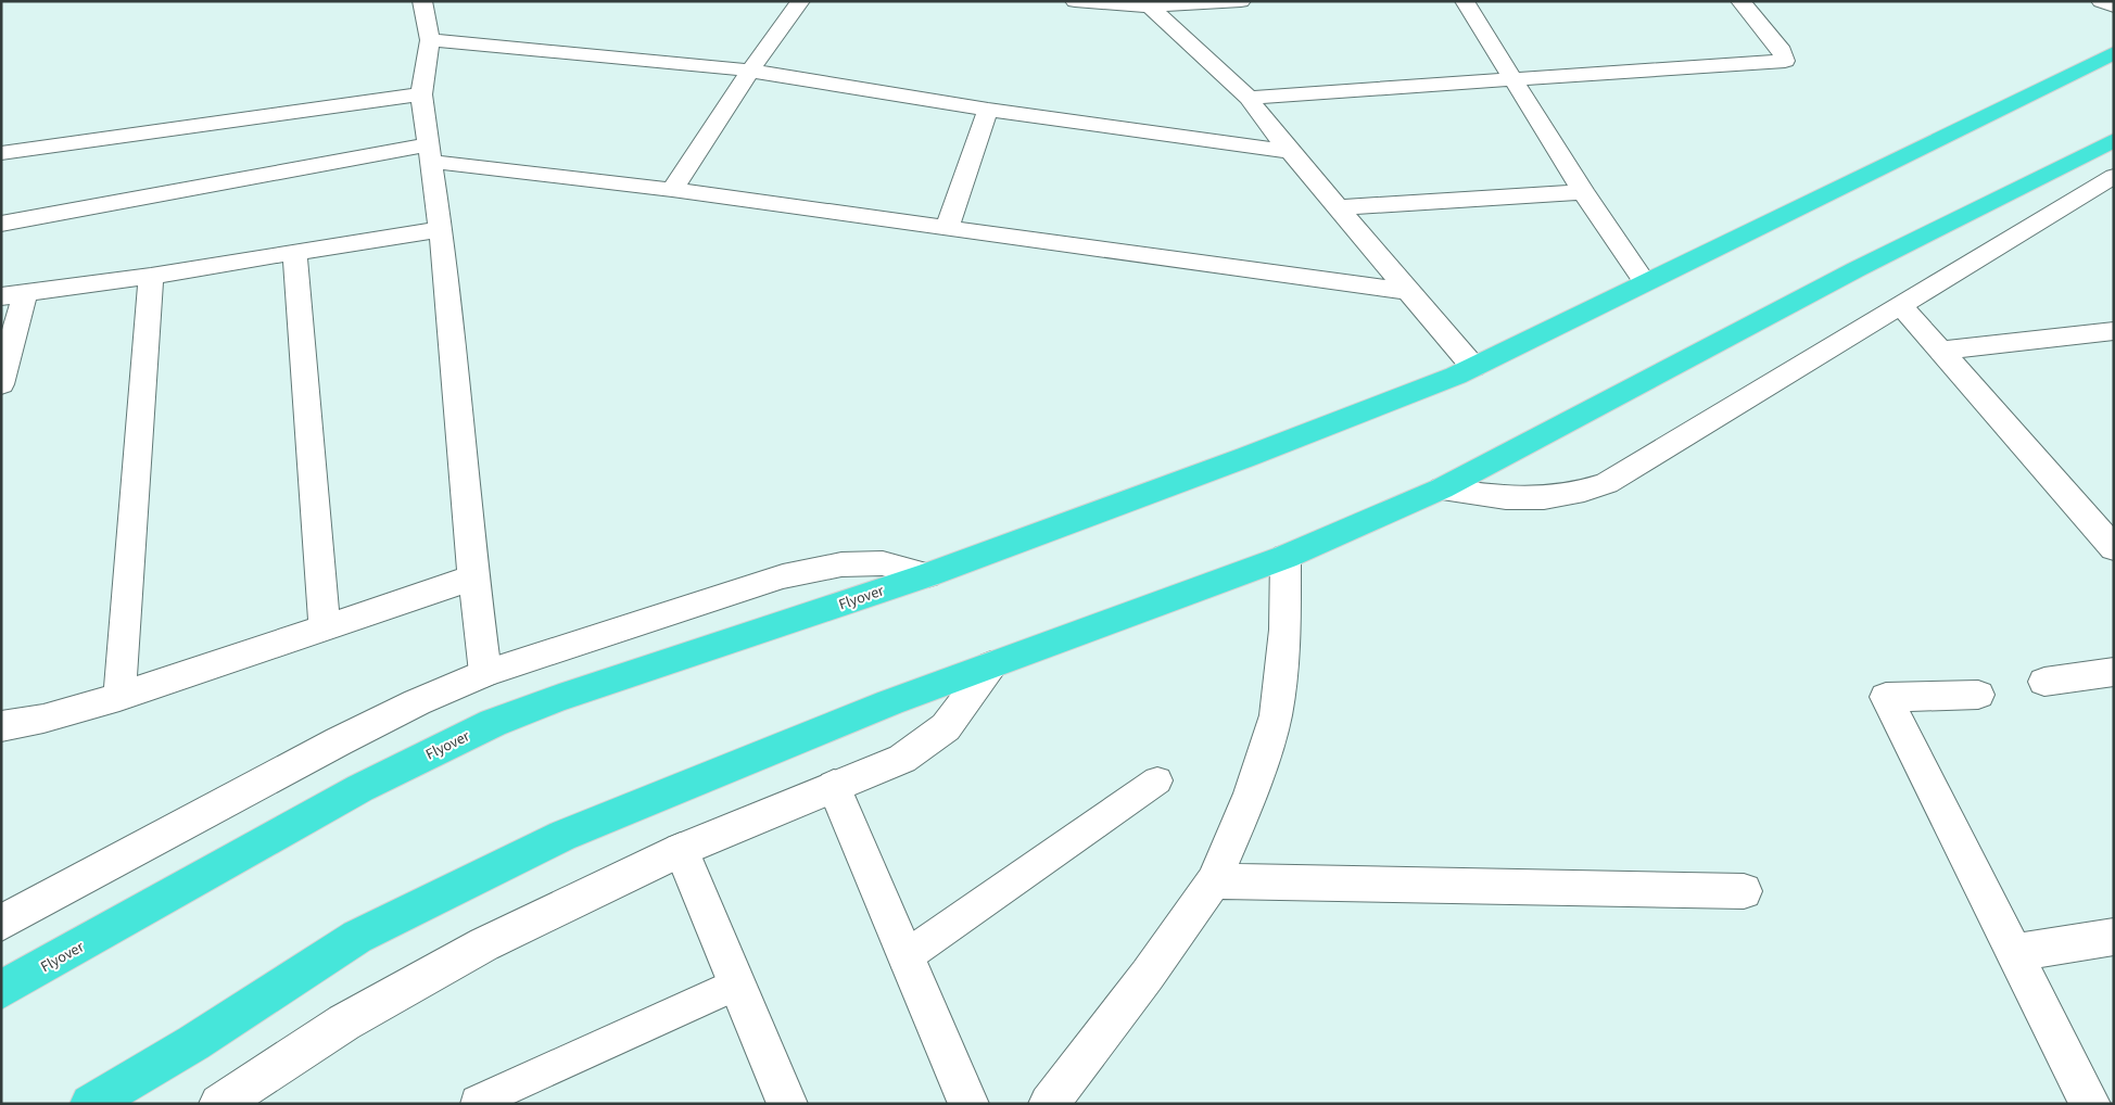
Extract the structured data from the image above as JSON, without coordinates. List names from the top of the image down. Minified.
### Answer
{"streets":{"highway":["Flyover"]}}
